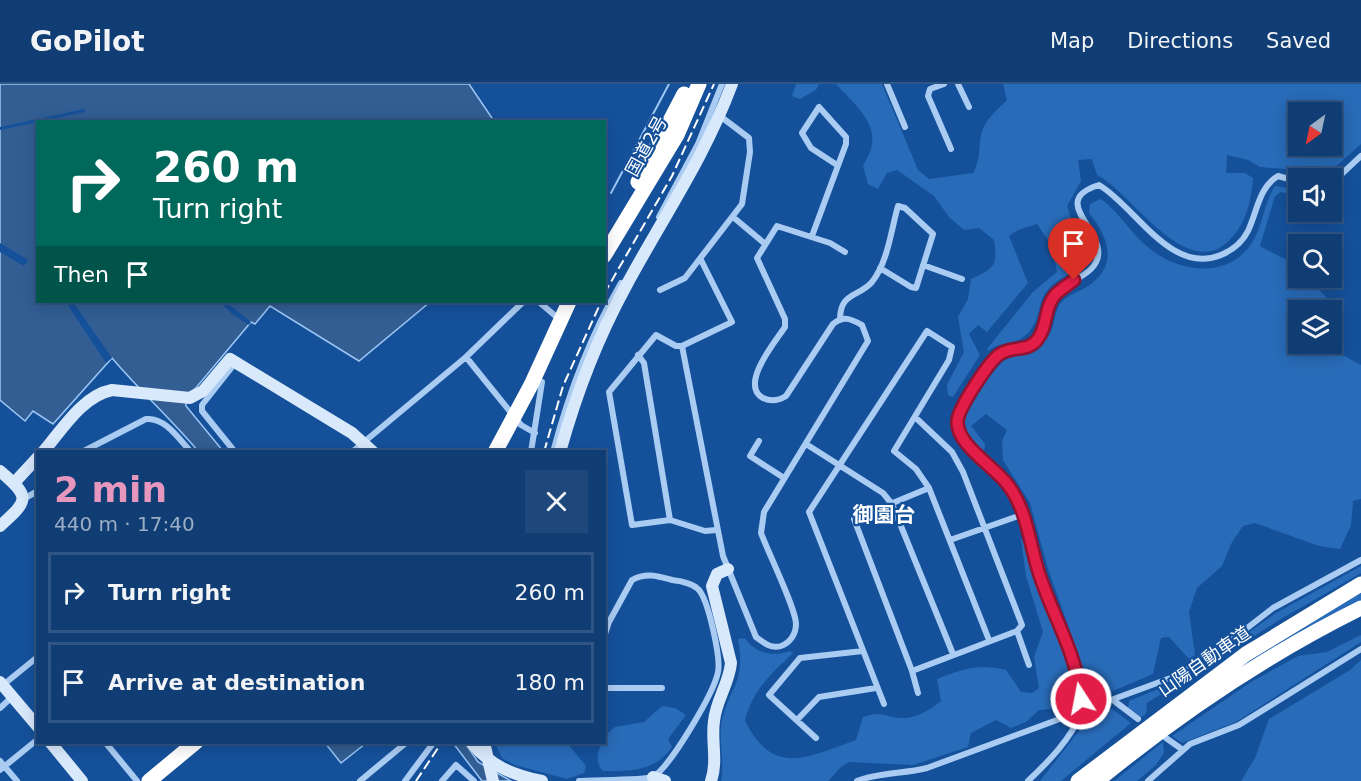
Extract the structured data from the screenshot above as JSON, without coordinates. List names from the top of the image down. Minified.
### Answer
{"streets":{"highway":["国道2号","山陽自動車道"]},"districts":["御園台"],"north":"bottom left","page":{"header":"GoPilot","nav":["Map","Directions","Saved"],"turn":["260 m","Turn right"],"then":"Then","heading":["2 min","440 m · 17:40"],"list":[{"name":"Turn right","value":"260 m"},{"name":"Arrive at destination","value":"180 m"}]}}
